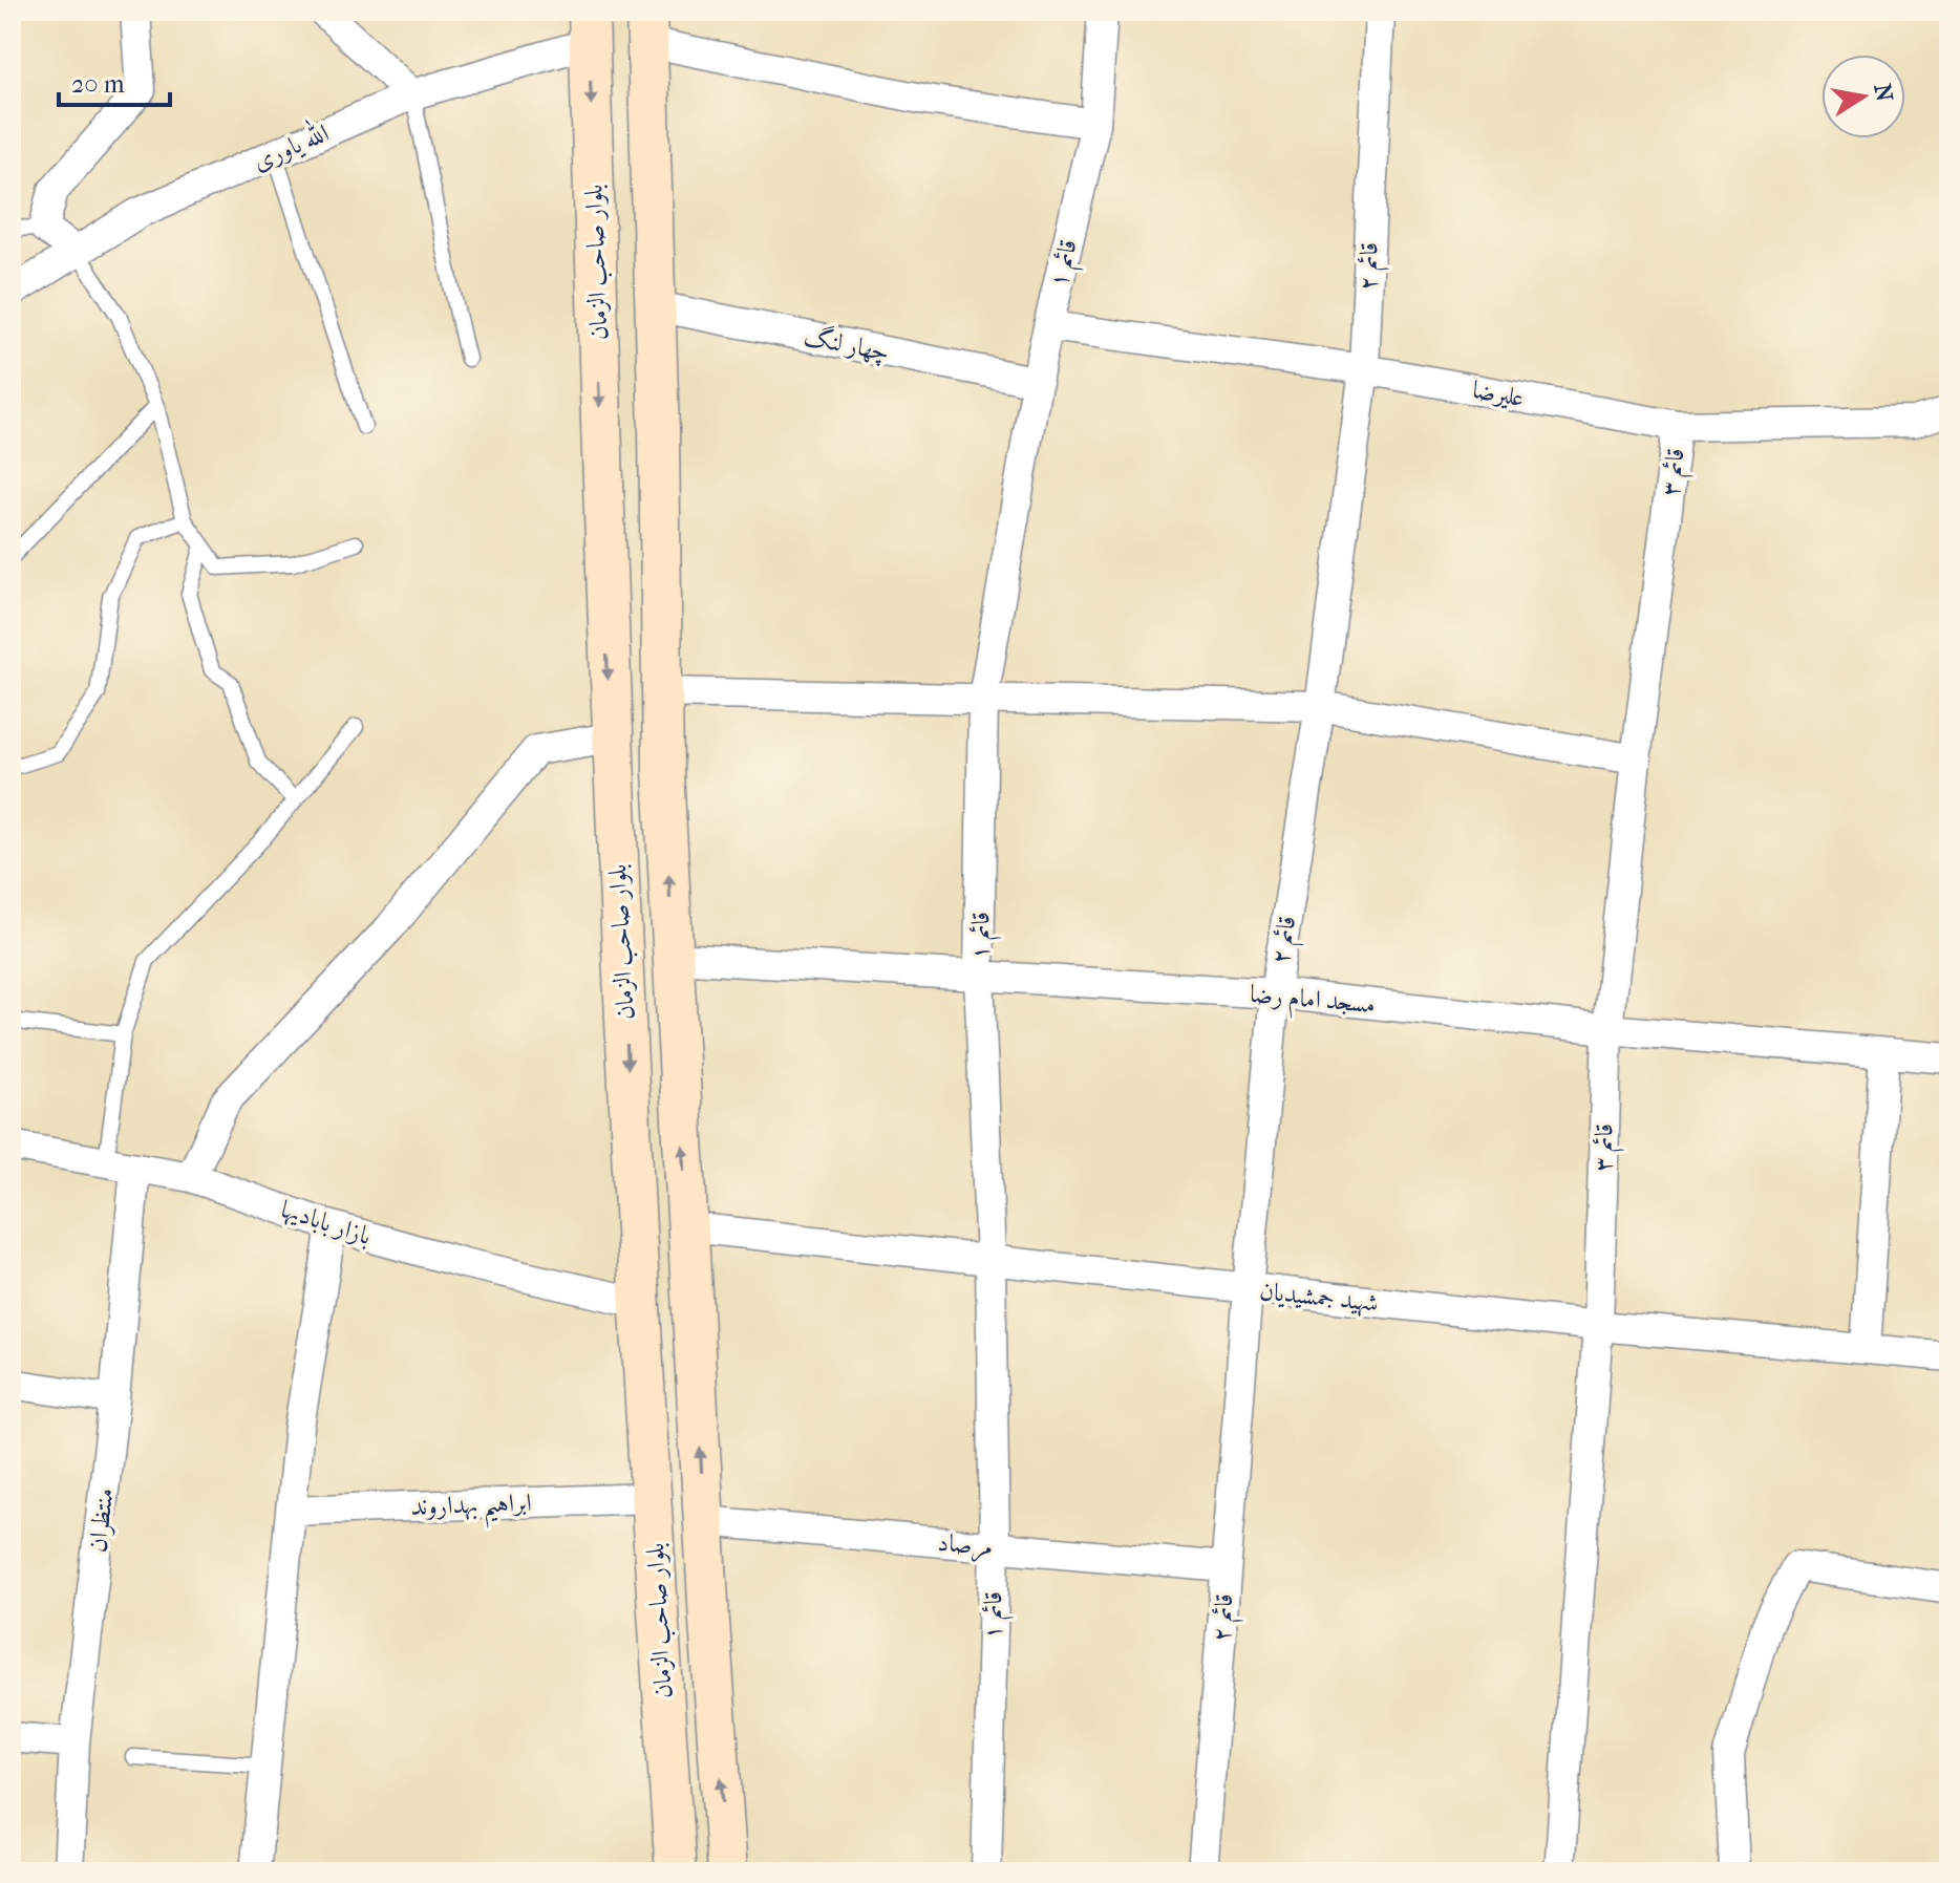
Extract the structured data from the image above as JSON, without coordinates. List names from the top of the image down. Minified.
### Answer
{"streets":{"main road":["بلوار صاحب الزمان"],"street":["الله یاوری","قائم ۱","قائم ۲","چهار لنگ","علیرضا","قائم ۳","مسجد امام رضا","بازار بابادیها","شهید جمشیدیان","ابراهیم بهداروند","منتظران","مرصاد"]},"crossings":[["الله یاوری","بلوار صاحب الزمان"],["بلوار صاحب الزمان","چهار لنگ"],["بلوار صاحب الزمان","مسجد امام رضا"],["بلوار صاحب الزمان","بازار بابادیها"],["بلوار صاحب الزمان","شهید جمشیدیان"],["بلوار صاحب الزمان","ابراهیم بهداروند"],["بلوار صاحب الزمان","مرصاد"],["قائم ۱","چهار لنگ"],["قائم ۱","علیرضا"],["قائم ۱","مسجد امام رضا"],["قائم ۱","شهید جمشیدیان"],["قائم ۱","مرصاد"],["قائم ۲","علیرضا"],["قائم ۲","مسجد امام رضا"],["قائم ۲","شهید جمشیدیان"],["قائم ۲","مرصاد"],["علیرضا","قائم ۳"],["قائم ۳","مسجد امام رضا"],["قائم ۳","شهید جمشیدیان"],["بازار بابادیها","منتظران"]],"scale_bar":"20 m","north":"right"}
